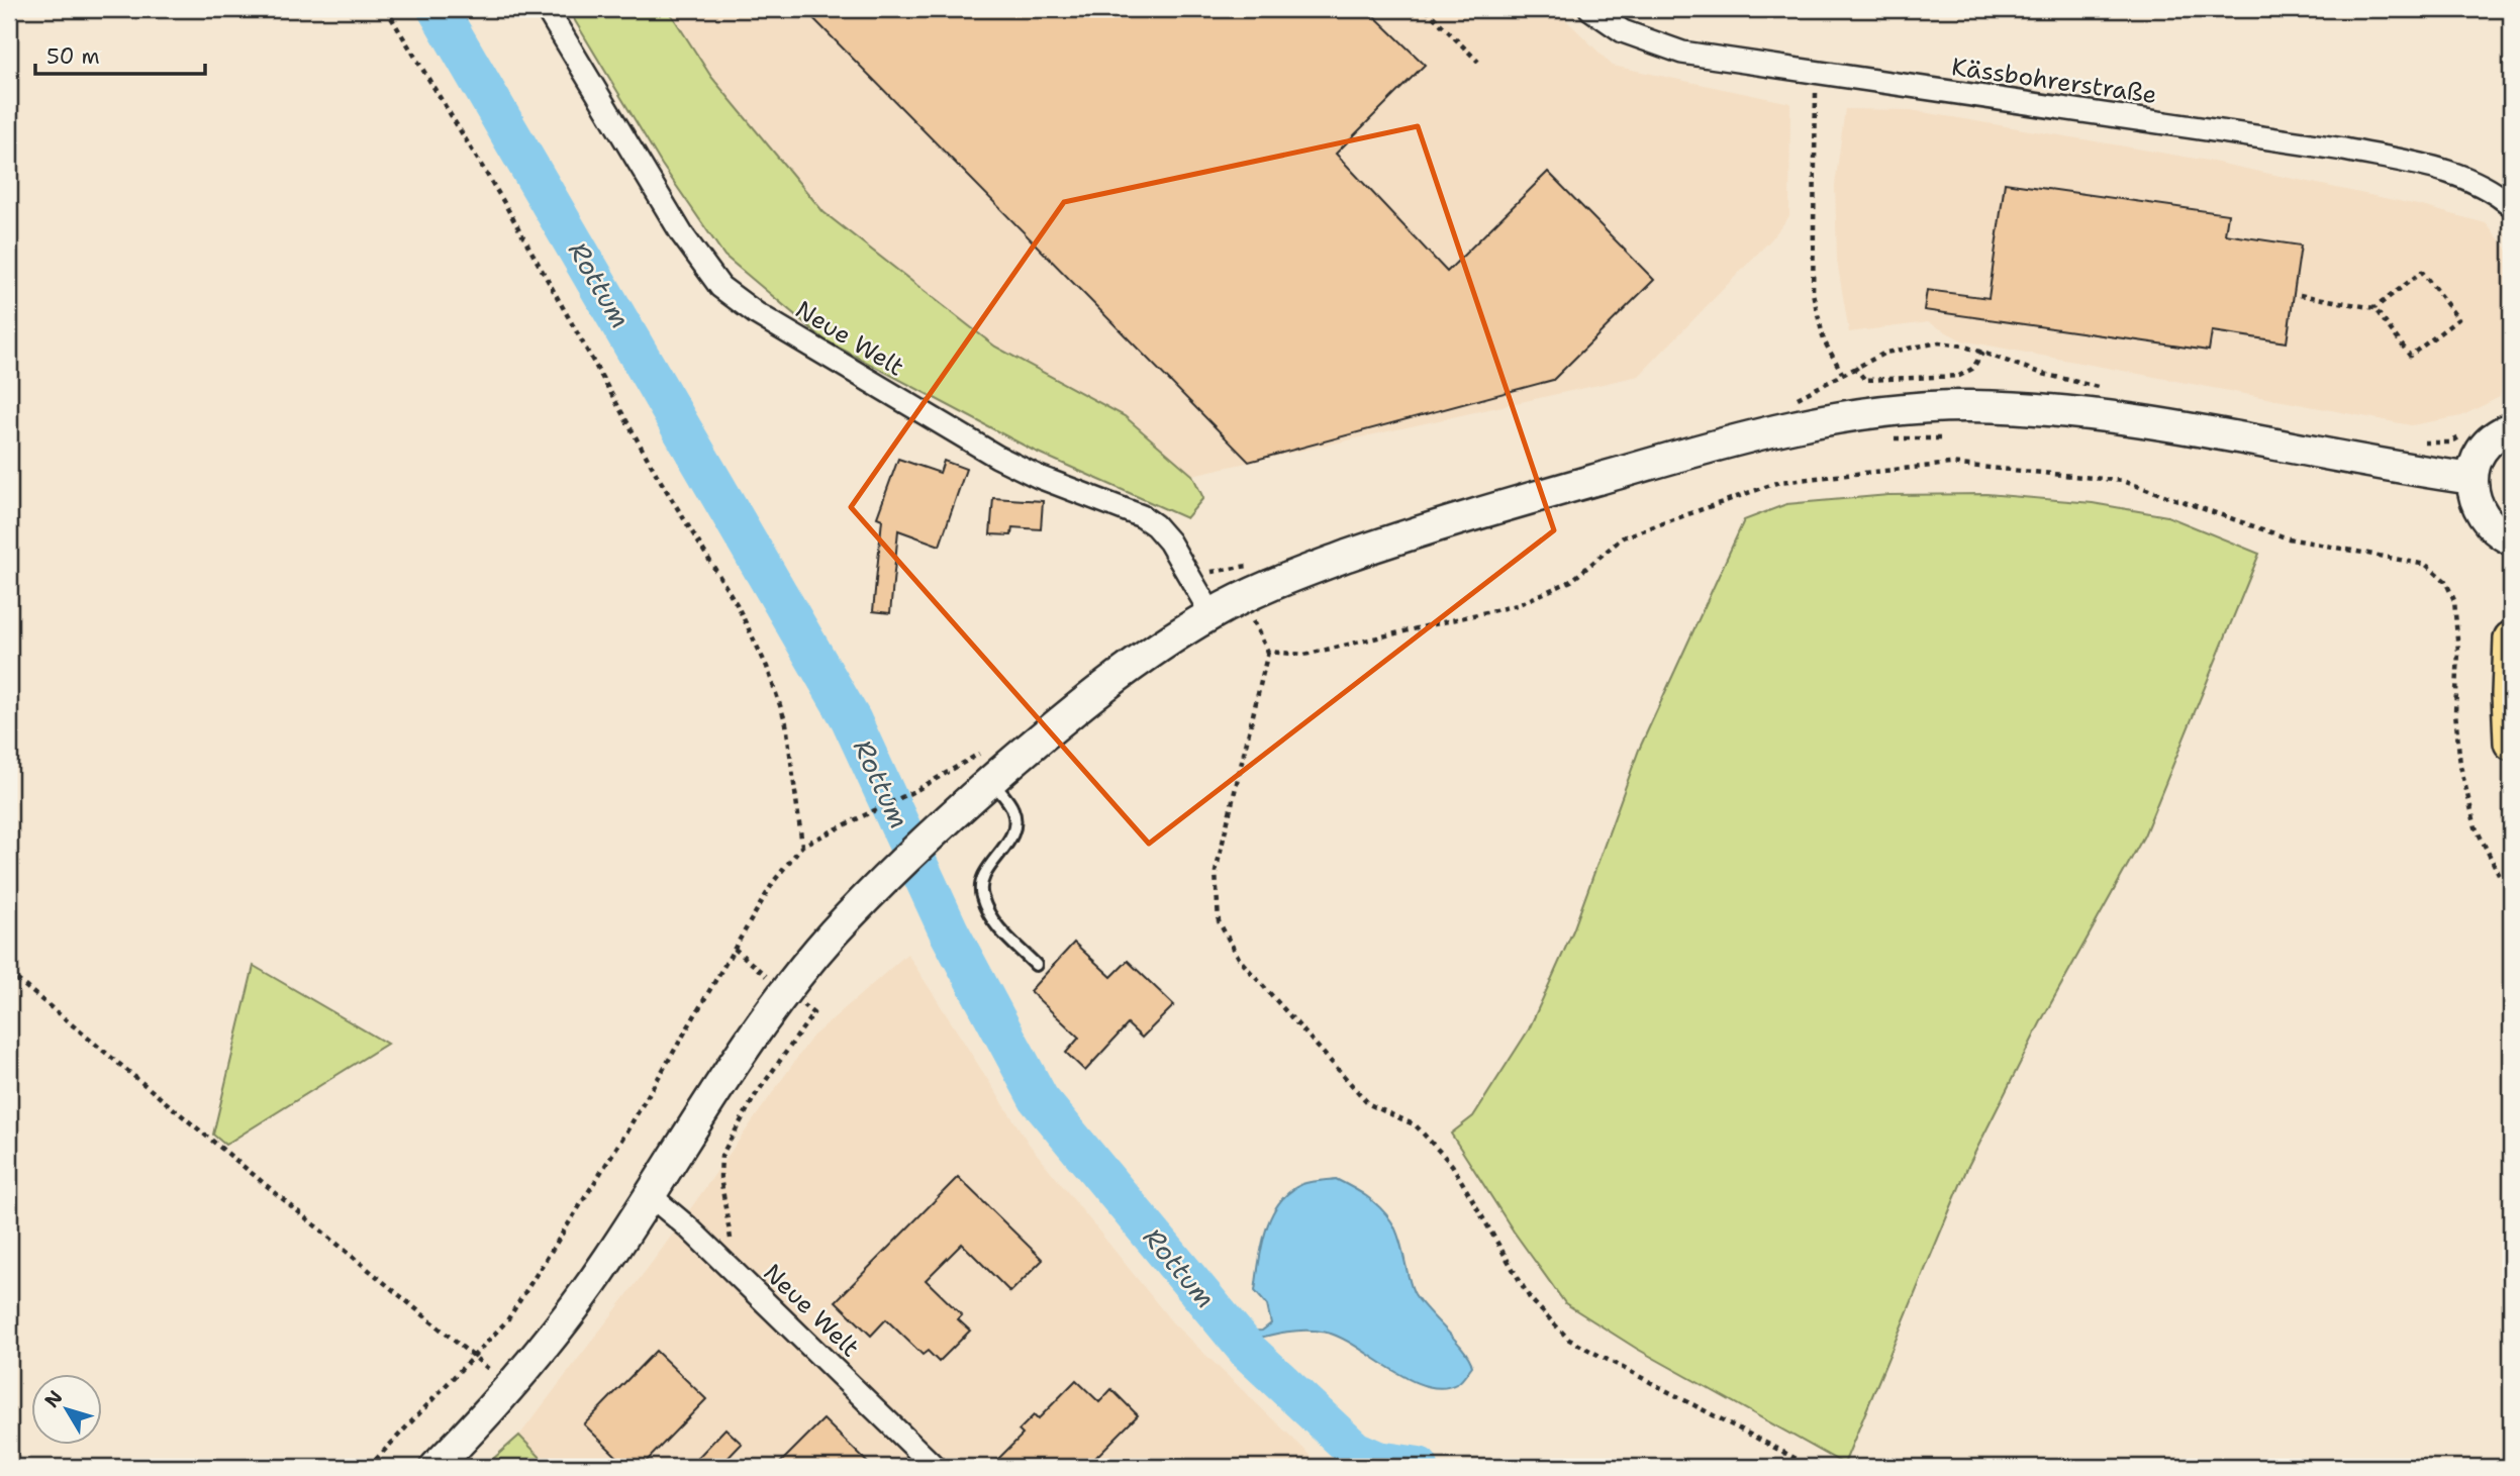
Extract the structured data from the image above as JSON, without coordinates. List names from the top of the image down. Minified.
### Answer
{"streets":{"street":["Kässbohrerstraße","Neue Welt"]},"water":["Rottum"],"scale_bar":"50 m","north":"top left"}
